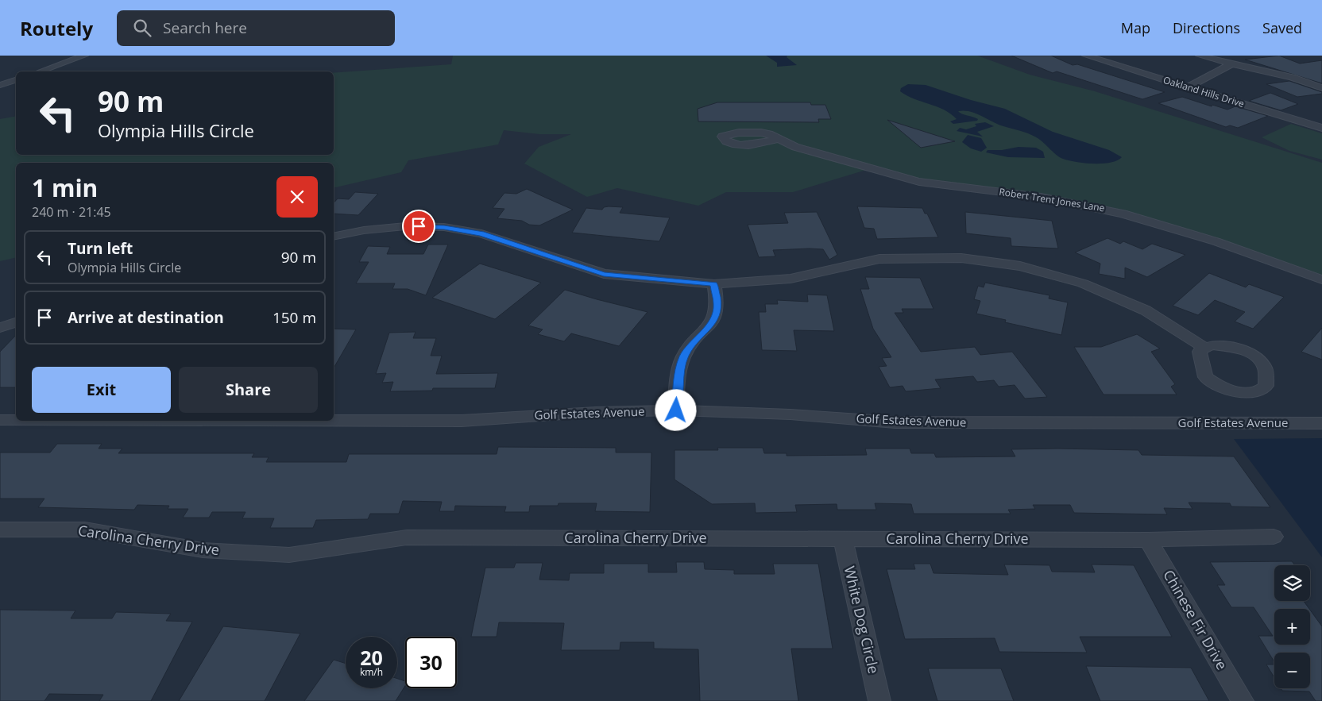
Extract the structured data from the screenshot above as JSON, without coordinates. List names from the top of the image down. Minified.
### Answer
{"streets":{"street":["Oakland Hills Drive","Robert Trent Jones Lane","Golf Estates Avenue","Carolina Cherry Drive","White Dog Circle","Chinese Fir Drive"]},"crossings":[["Carolina Cherry Drive","White Dog Circle"],["Carolina Cherry Drive","Chinese Fir Drive"]],"page":{"header":"Routely","search":"Search here","nav":["Map","Directions","Saved"],"turn":["90 m","Olympia Hills Circle"],"heading":["1 min","240 m · 21:45"],"list":[{"name":"Turn left","note":"Olympia Hills Circle","value":"90 m"},{"name":"Arrive at destination","value":"150 m"}],"buttons":["Exit","Share"],"map_buttons":["+","−"],"speed":"20 km/h","limit":"30"}}
